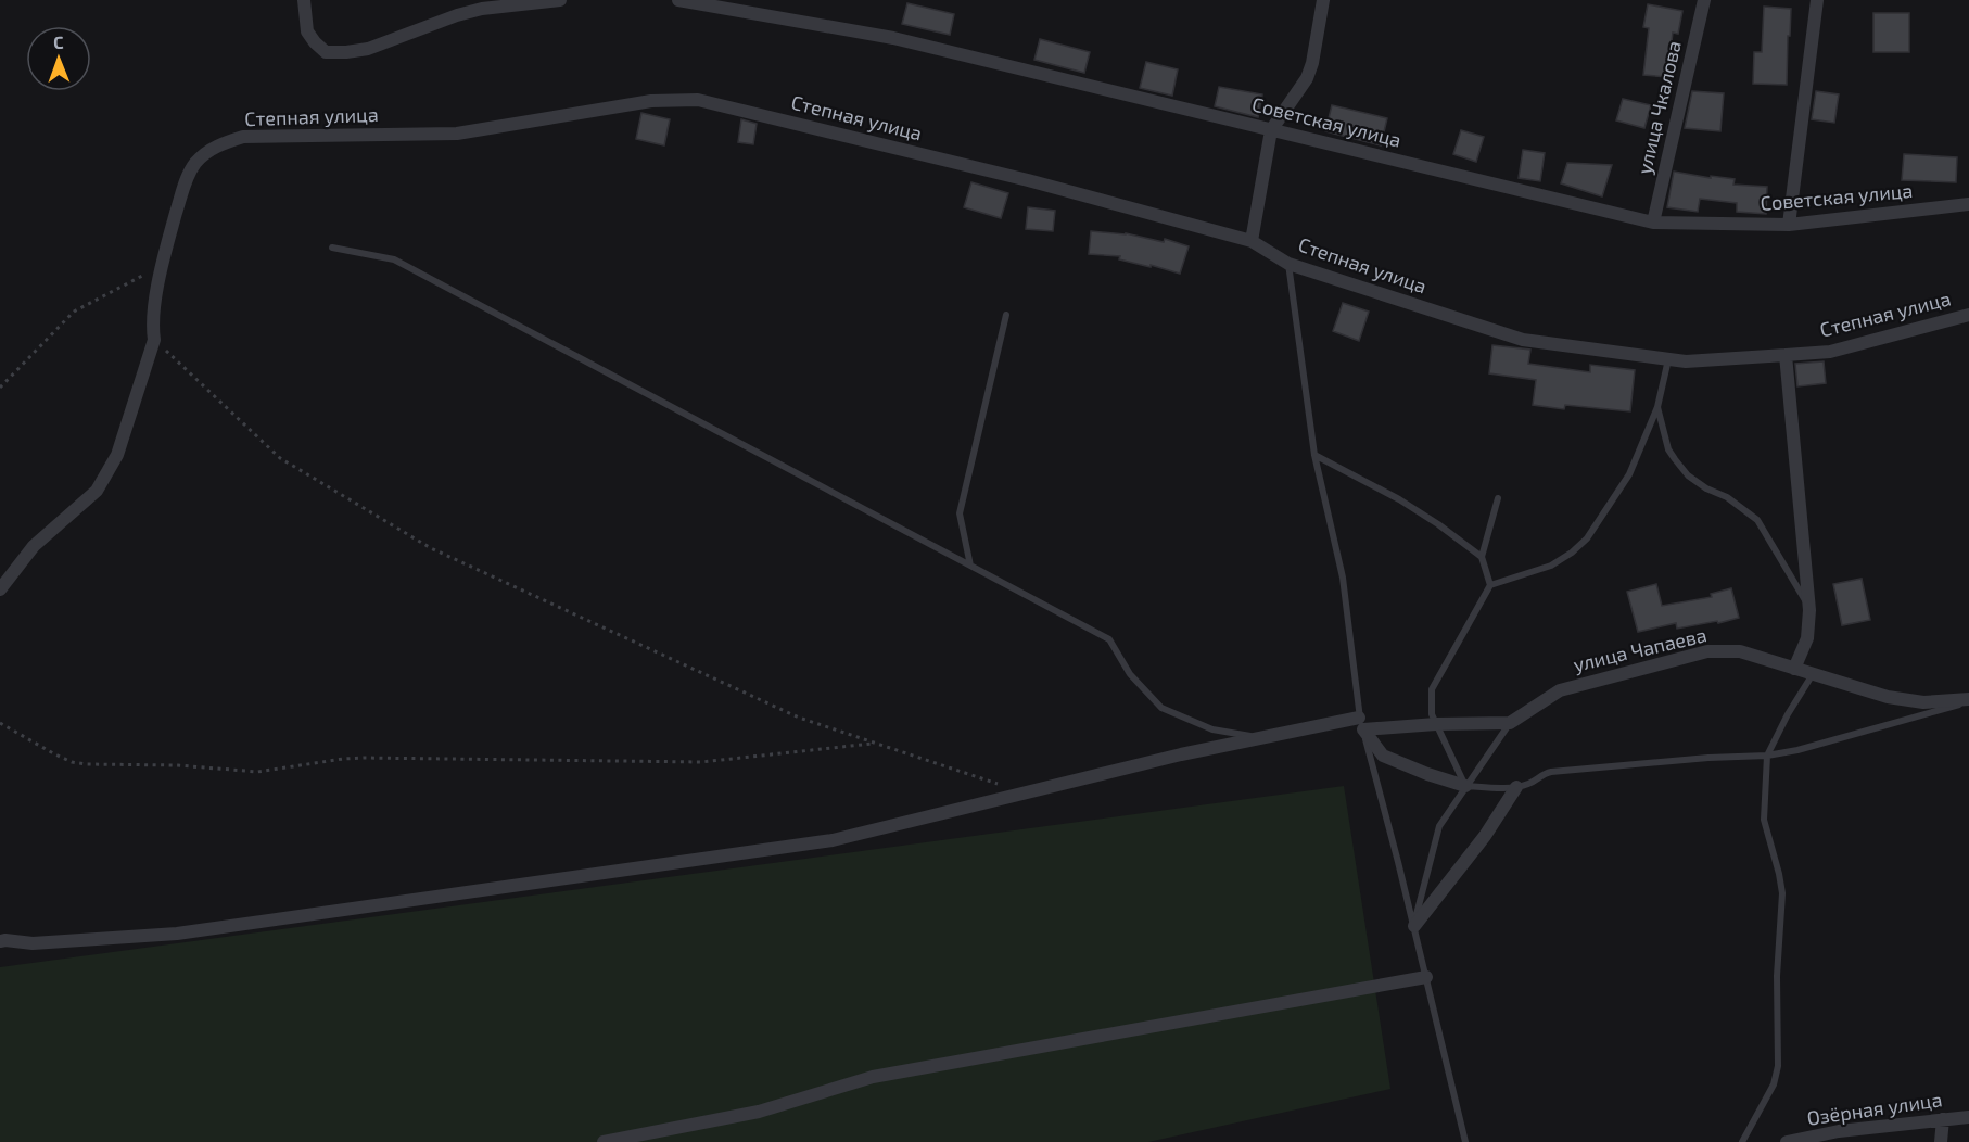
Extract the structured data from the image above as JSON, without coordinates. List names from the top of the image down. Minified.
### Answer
{"streets":{"street":["улица Чкалова","Степная улица","Советская улица","улица Чапаева","Озёрная улица"]},"crossings":[["улица Чкалова","Советская улица"]],"north":"top"}
